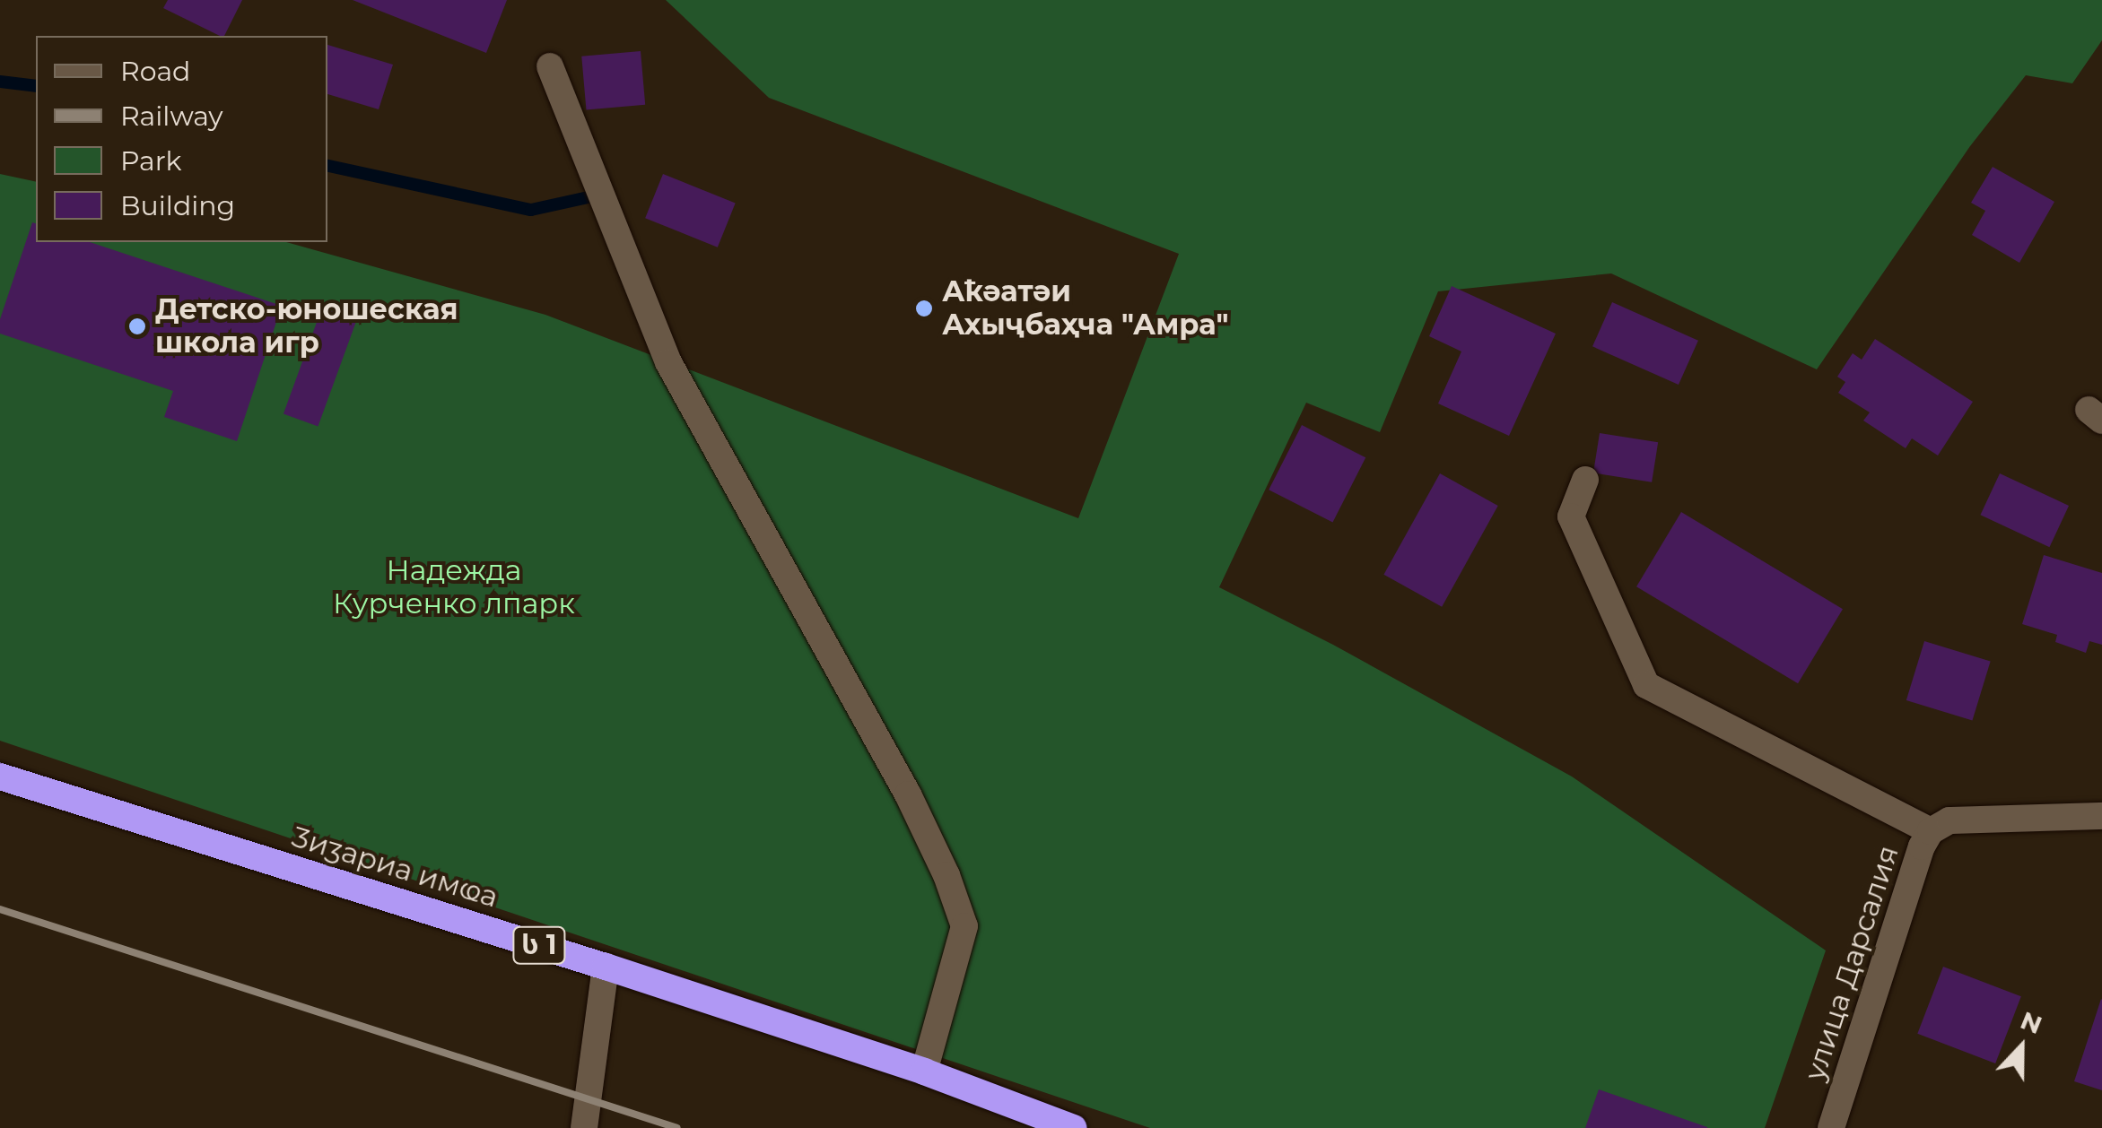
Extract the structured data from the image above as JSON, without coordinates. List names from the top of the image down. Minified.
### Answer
{"streets":{"highway":["Ӡиӡариа имҩа","ს 1"],"street":["улица Дарсалия"]},"parks":["Надежда Курченко лпарк"],"places":["Аҟәатәи Ахыҷбаҳча \"Амра\"","Детско-юношеская школа игр"],"legend":["Road","Railway","Park","Building"],"north":"top"}
